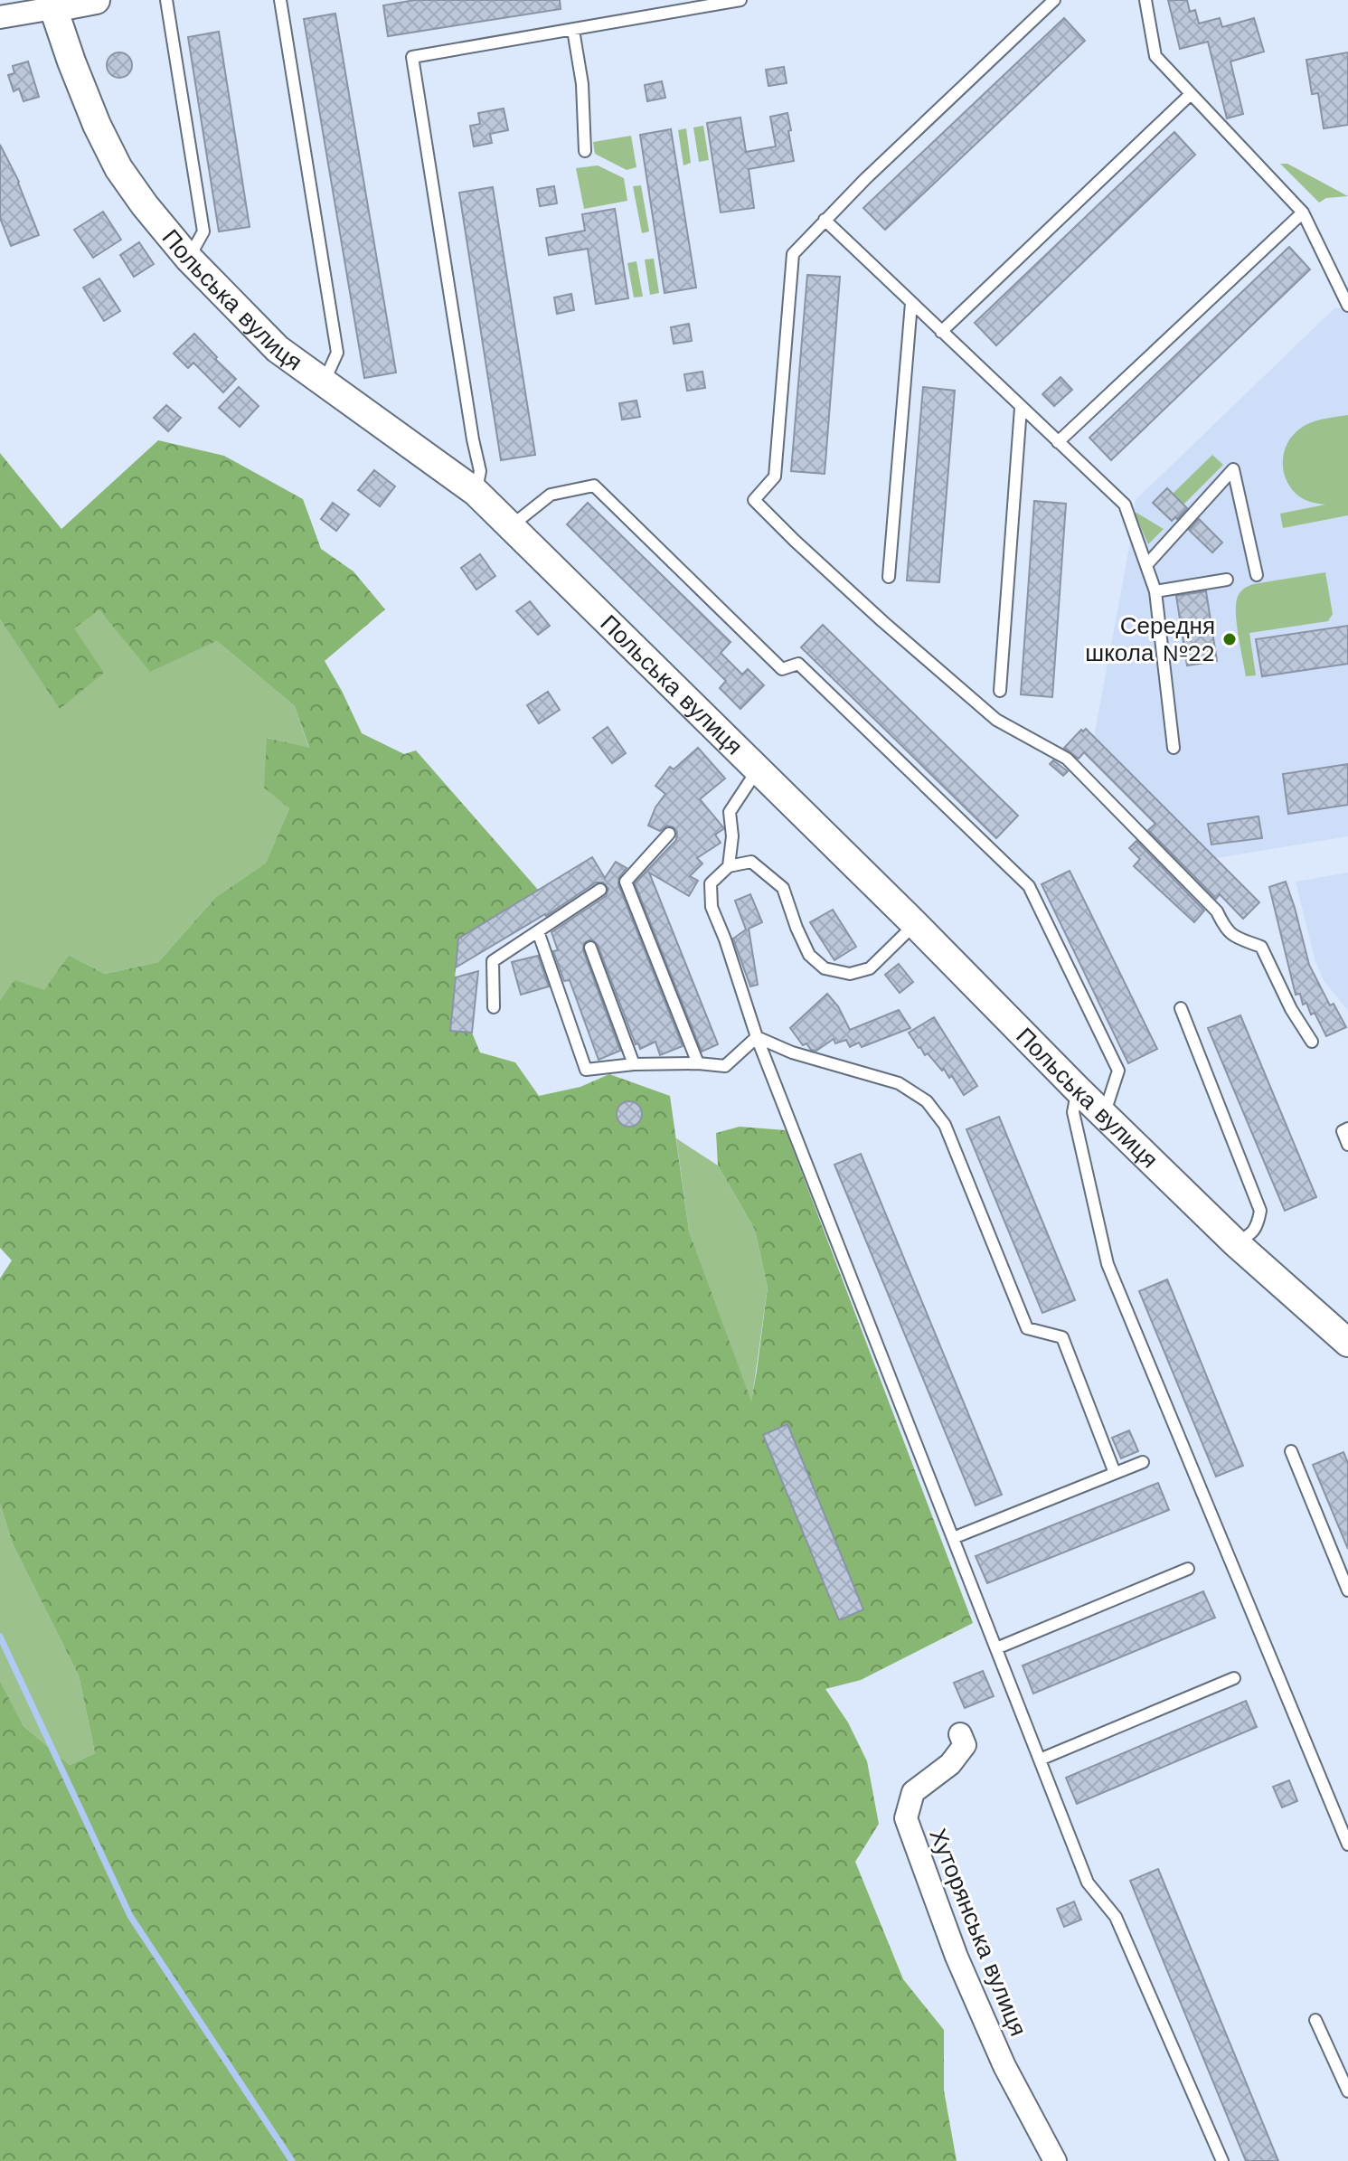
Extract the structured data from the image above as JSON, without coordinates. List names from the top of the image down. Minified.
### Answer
{"streets":{"street":["Польська вулиця","Хуторянська вулиця"]},"places":["Середня школа №22"]}
